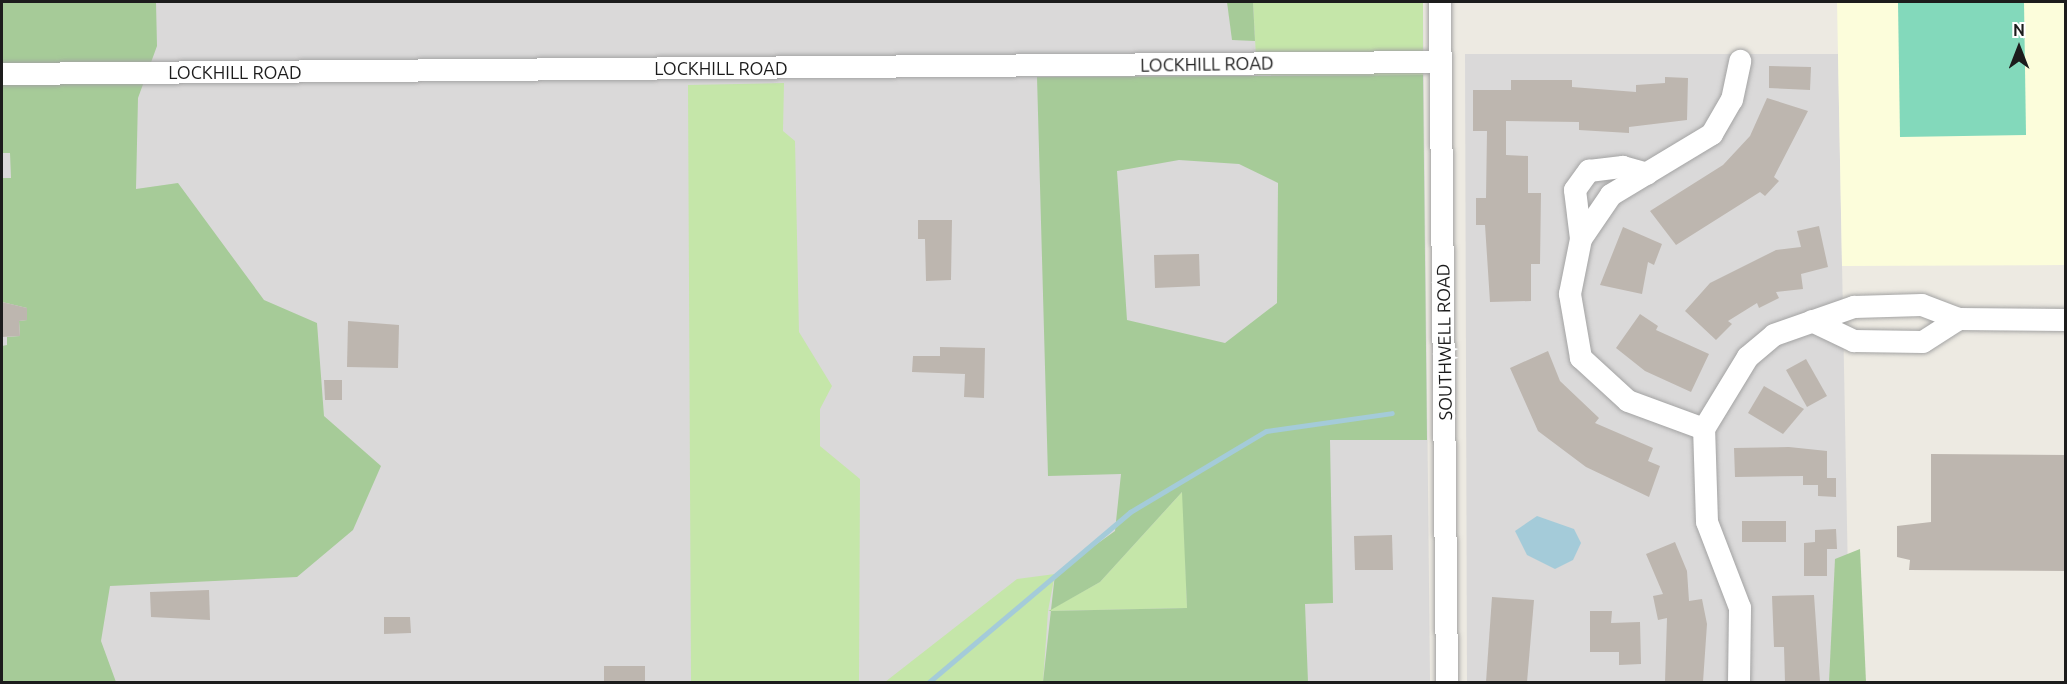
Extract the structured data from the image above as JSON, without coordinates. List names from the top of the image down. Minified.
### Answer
{"streets":{"street":["LOCKHILL ROAD","SOUTHWELL ROAD"]},"crossings":[["LOCKHILL ROAD","SOUTHWELL ROAD"]],"north":"top"}
